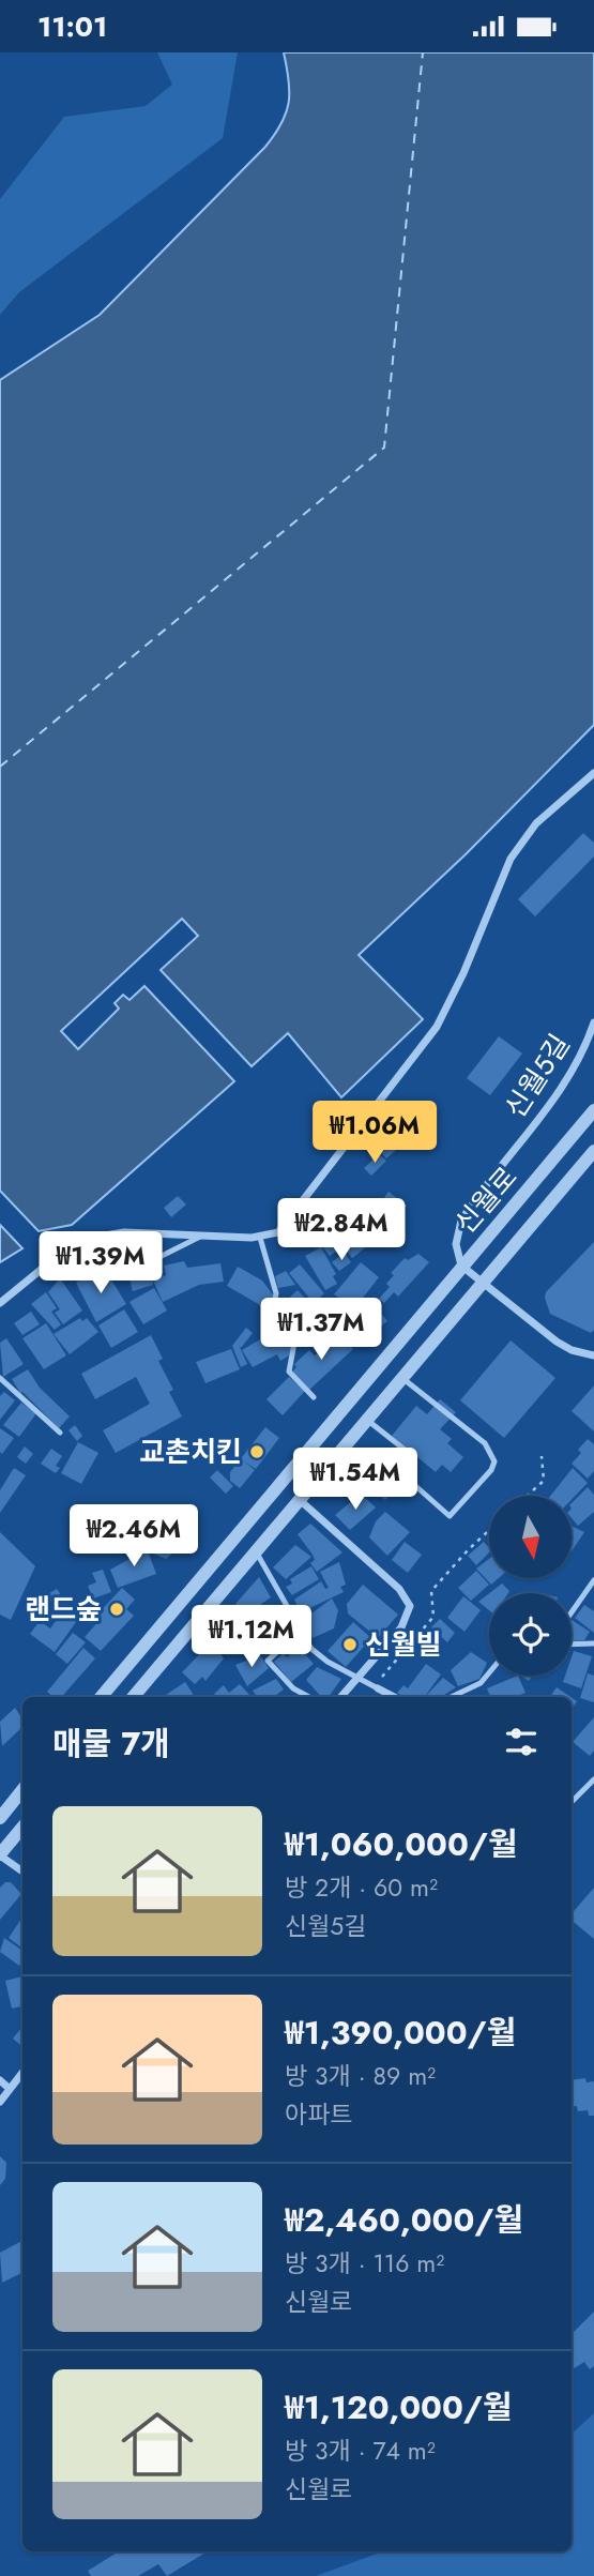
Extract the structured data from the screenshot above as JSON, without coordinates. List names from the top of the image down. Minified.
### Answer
{"streets":{"street":["신월5길","신월로"]},"crossings":[["신월5길","신월로"]],"places":["교촌치킨","랜드숲","신월빌"],"north":"bottom","page":{"status":"11:01","price":["₩1.06M","₩2.84M","₩1.39M","₩1.37M","₩1.54M","₩2.46M","₩1.12M"],"heading":"매물 7개","list":[{"name":"₩1,060,000/월","note":"방 2개 · 60 m² · 신월5길"},{"name":"₩1,390,000/월","note":"방 3개 · 89 m² · 아파트"},{"name":"₩2,460,000/월","note":"방 3개 · 116 m² · 신월로"},{"name":"₩1,120,000/월","note":"방 3개 · 74 m² · 신월로"}]}}
